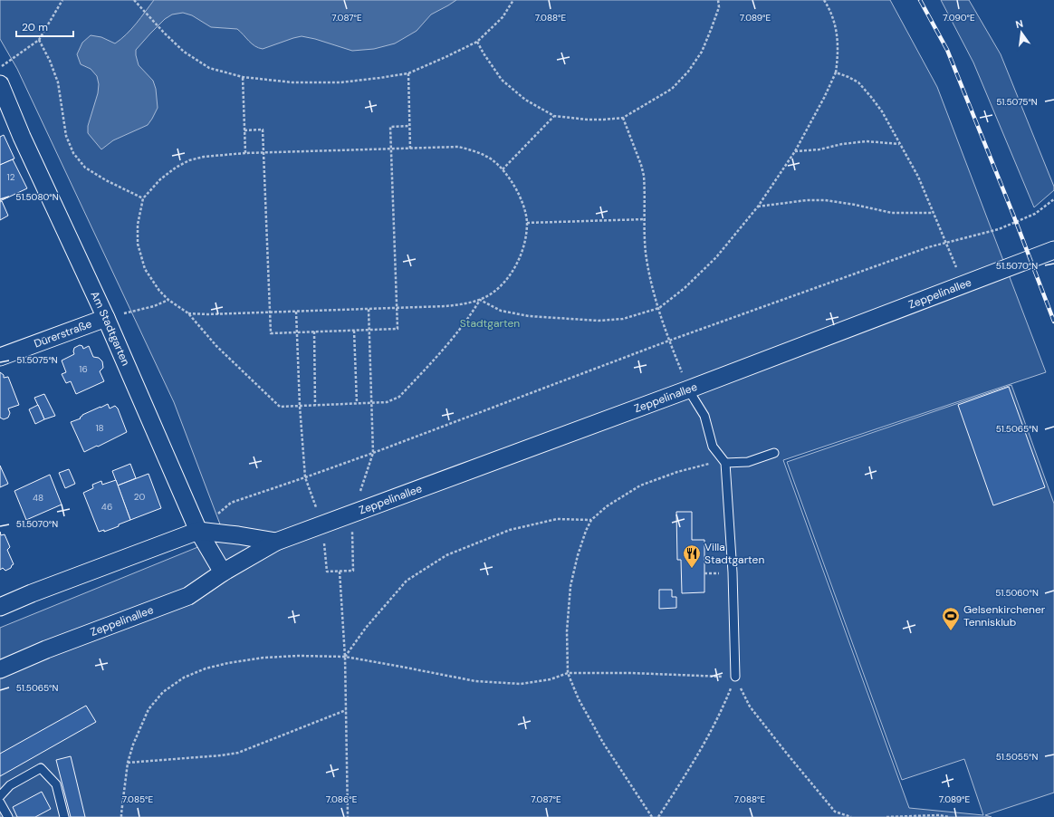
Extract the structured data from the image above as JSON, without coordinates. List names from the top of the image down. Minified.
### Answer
{"streets":{"street":["Zeppelinallee","Am Stadtgarten","Dürerstraße"]},"crossings":[["Zeppelinallee","Am Stadtgarten"],["Am Stadtgarten","Dürerstraße"]],"parks":["Stadtgarten"],"places":{"restaurant":["Villa Stadtgarten"],"sports":["Gelsenkirchener Tennisklub"]},"house_numbers":["12","16","18","20","48","46"],"scale_bar":"20 m","north":"top","coordinates":["7.087°E","7.088°E","7.089°E","7.090°E","51.5075°N","51.5080°N","51.5070°N","51.5065°N","51.5060°N","51.5055°N","7.085°E","7.086°E"]}
